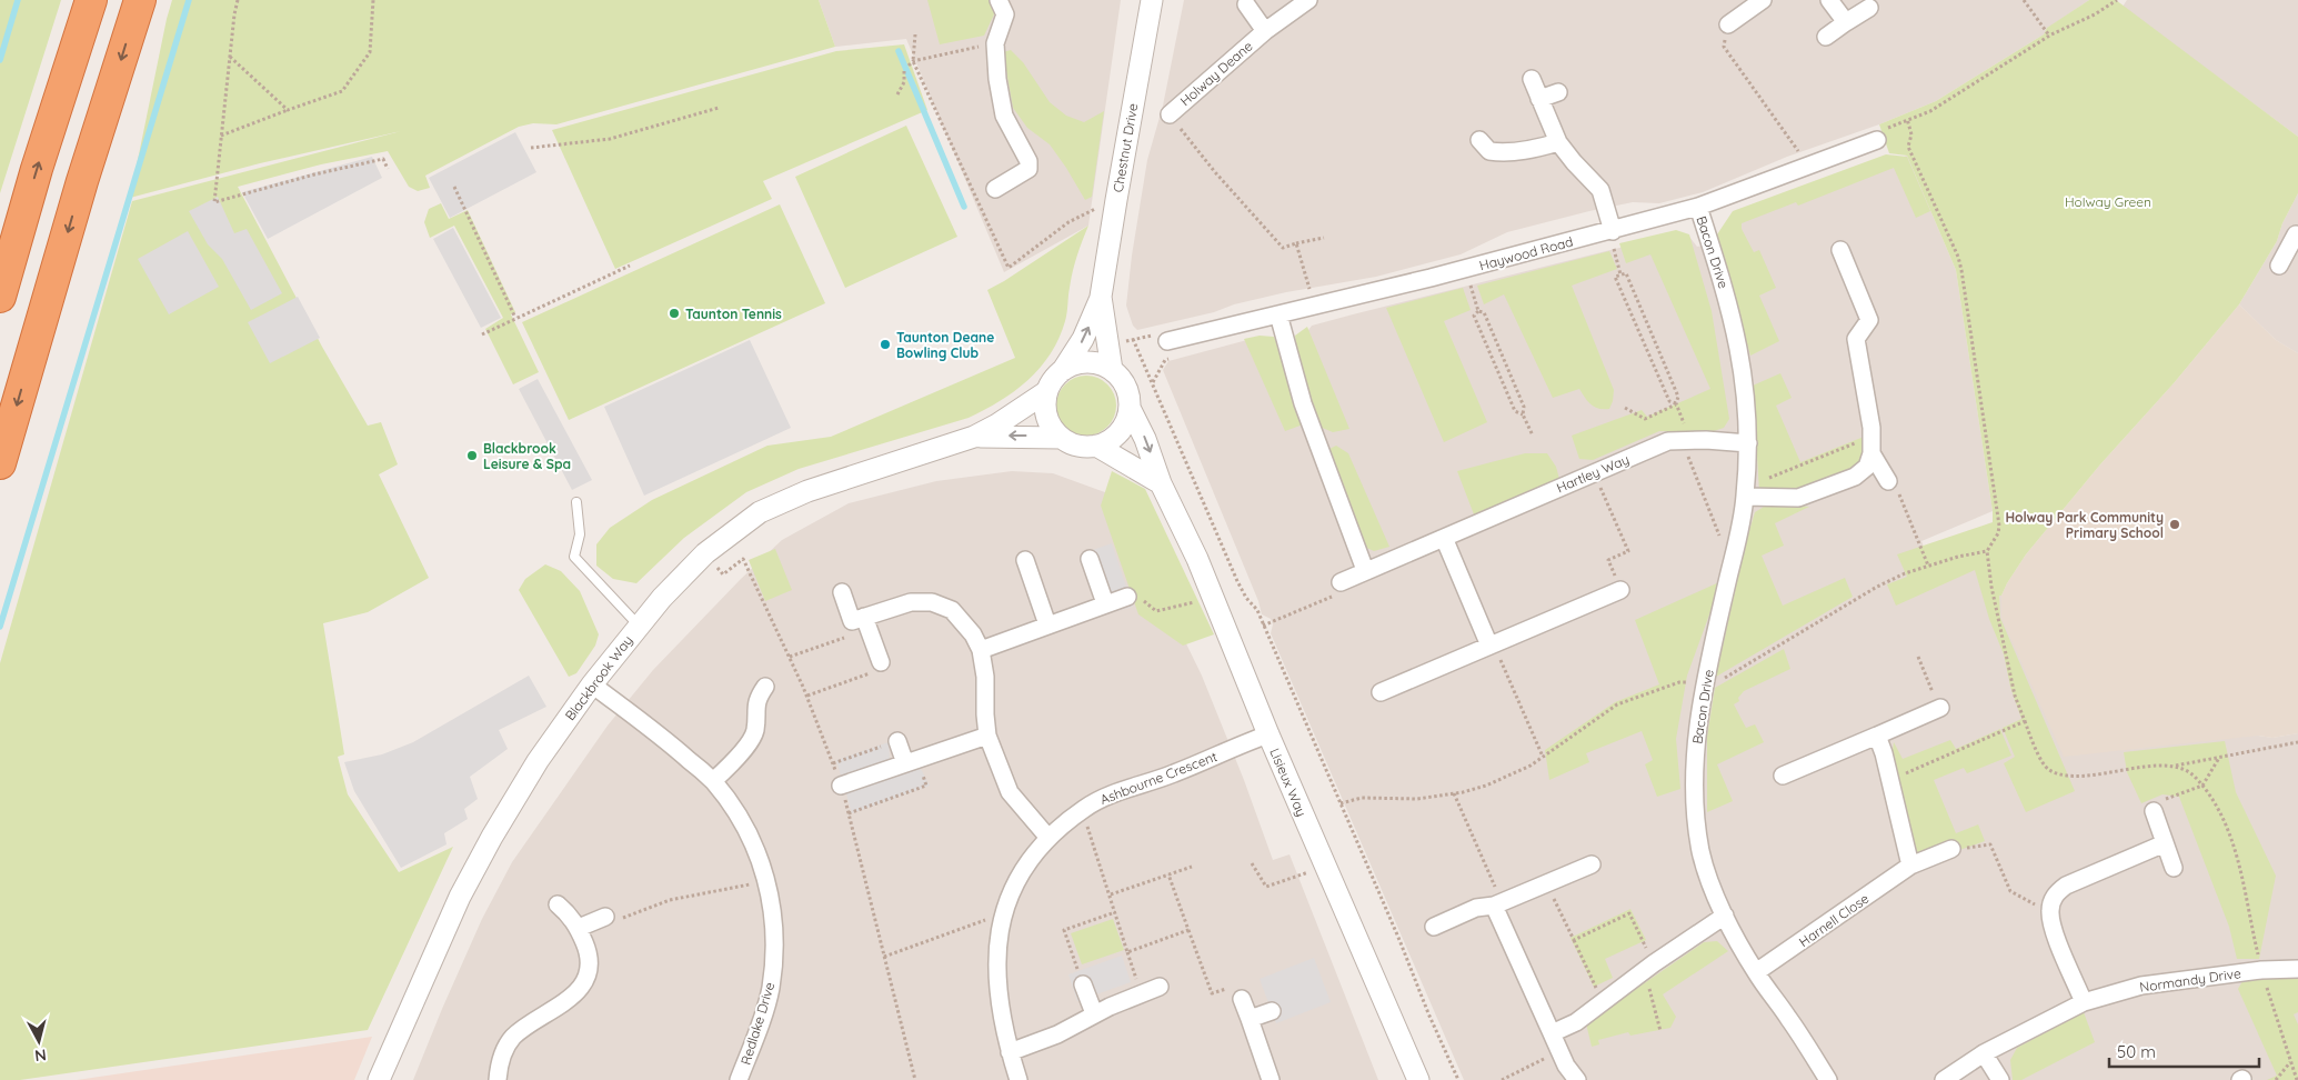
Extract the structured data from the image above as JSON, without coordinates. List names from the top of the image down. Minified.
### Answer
{"streets":{"street":["Holway Deane","Chestnut Drive","Bacon Drive","Haywood Road","Hartley Way","Blackbrook Way","Ashbourne Crescent","Lisieux Way","Harnell Close","Normandy Drive","Redlake Drive"]},"crossings":[["Chestnut Drive","Blackbrook Way"],["Chestnut Drive","Lisieux Way"],["Bacon Drive","Haywood Road"],["Bacon Drive","Hartley Way"],["Bacon Drive","Harnell Close"],["Blackbrook Way","Lisieux Way"],["Blackbrook Way","Redlake Drive"],["Ashbourne Crescent","Lisieux Way"]],"parks":["Holway Green"],"places":["Taunton Tennis","Taunton Deane Bowling Club","Blackbrook Leisure & Spa","Holway Park Community Primary School"],"scale_bar":"50 m","north":"bottom"}
